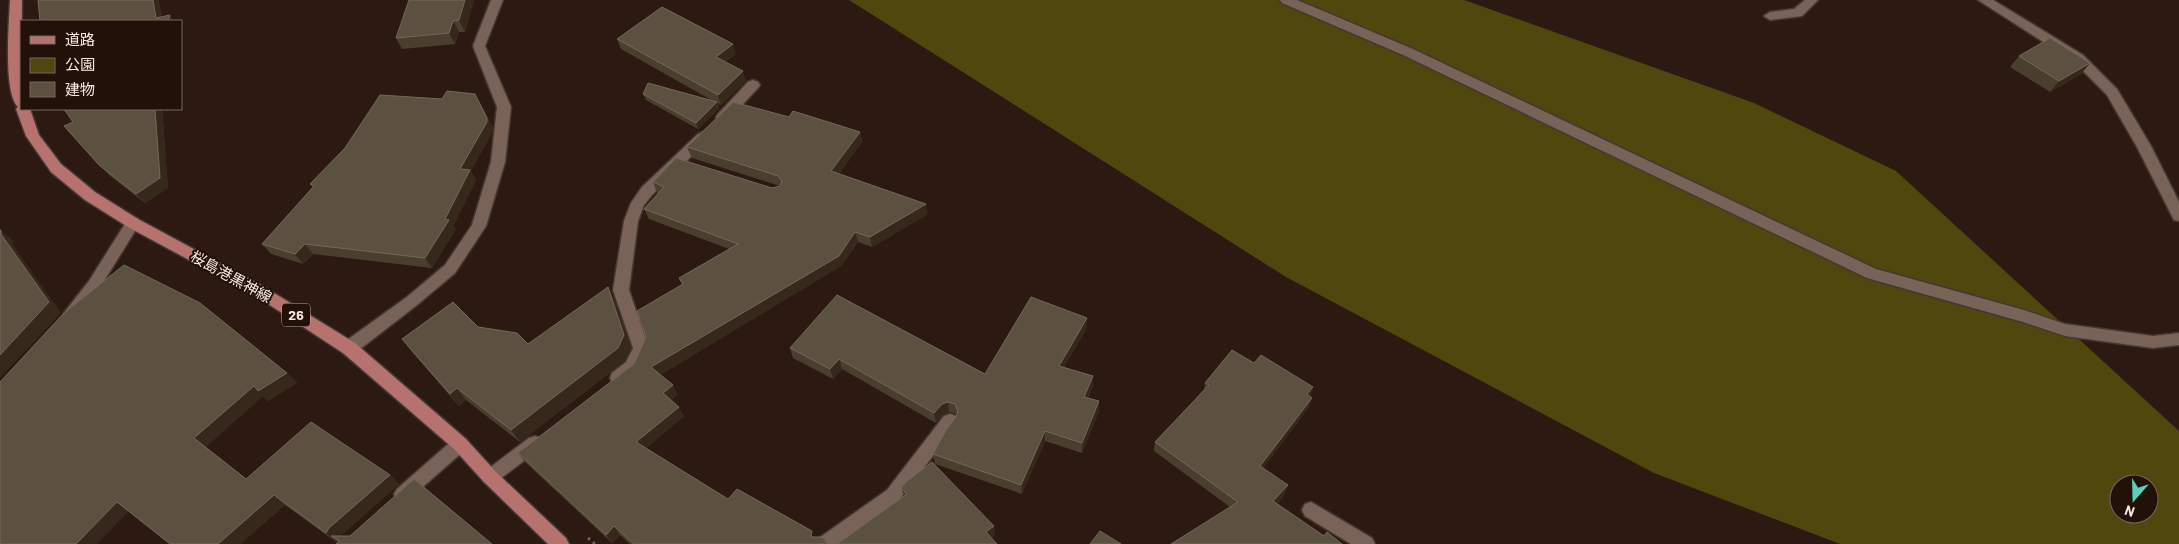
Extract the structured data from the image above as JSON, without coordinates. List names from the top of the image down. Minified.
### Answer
{"streets":{"main road":["桜島港黒神線","26"]},"legend":["道路","公園","建物"],"north":"bottom"}
